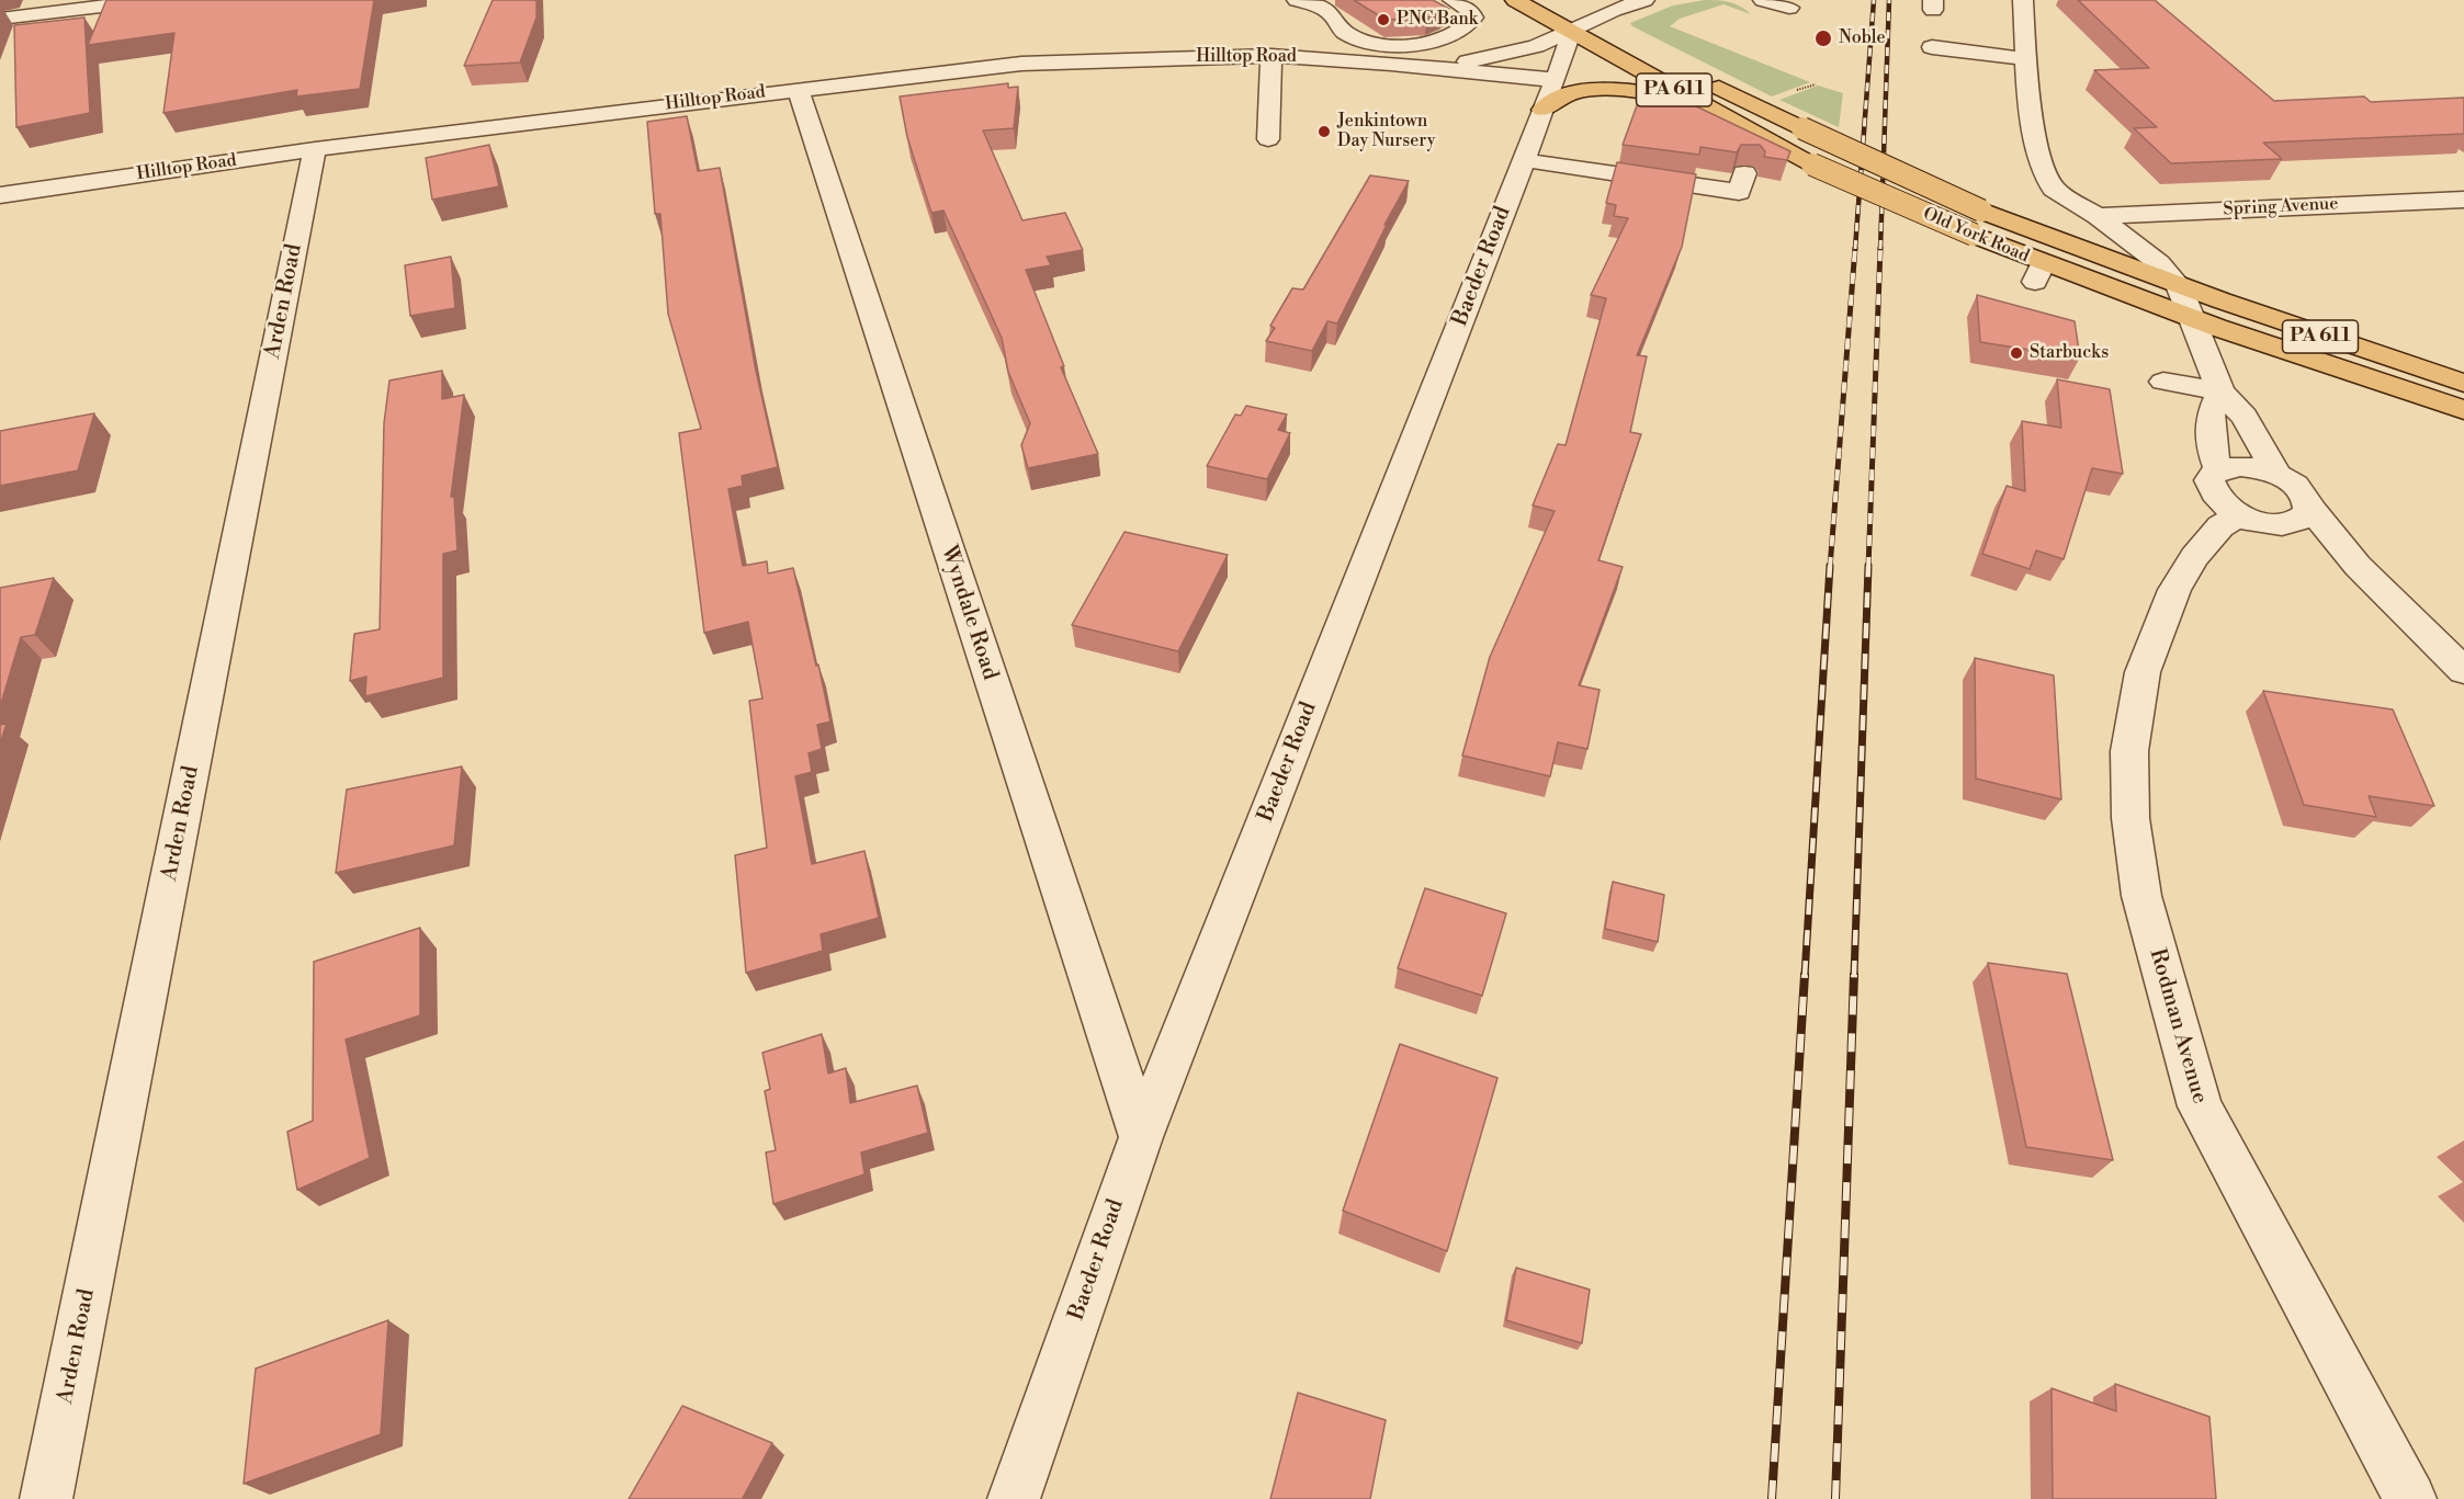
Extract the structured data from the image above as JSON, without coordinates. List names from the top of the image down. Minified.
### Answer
{"streets":{"highway":["PA 611","Old York Road"],"street":["Hilltop Road","Spring Avenue","Baeder Road","Arden Road","Wyndale Road","Rodman Avenue"]},"crossings":[["Hilltop Road","Old York Road"],["Hilltop Road","Baeder Road"],["Hilltop Road","Arden Road"],["Hilltop Road","Wyndale Road"],["Old York Road","Baeder Road"],["Baeder Road","Wyndale Road"]],"places":["PNC Bank","Noble","Jenkintown Day Nursery","Starbucks"]}
